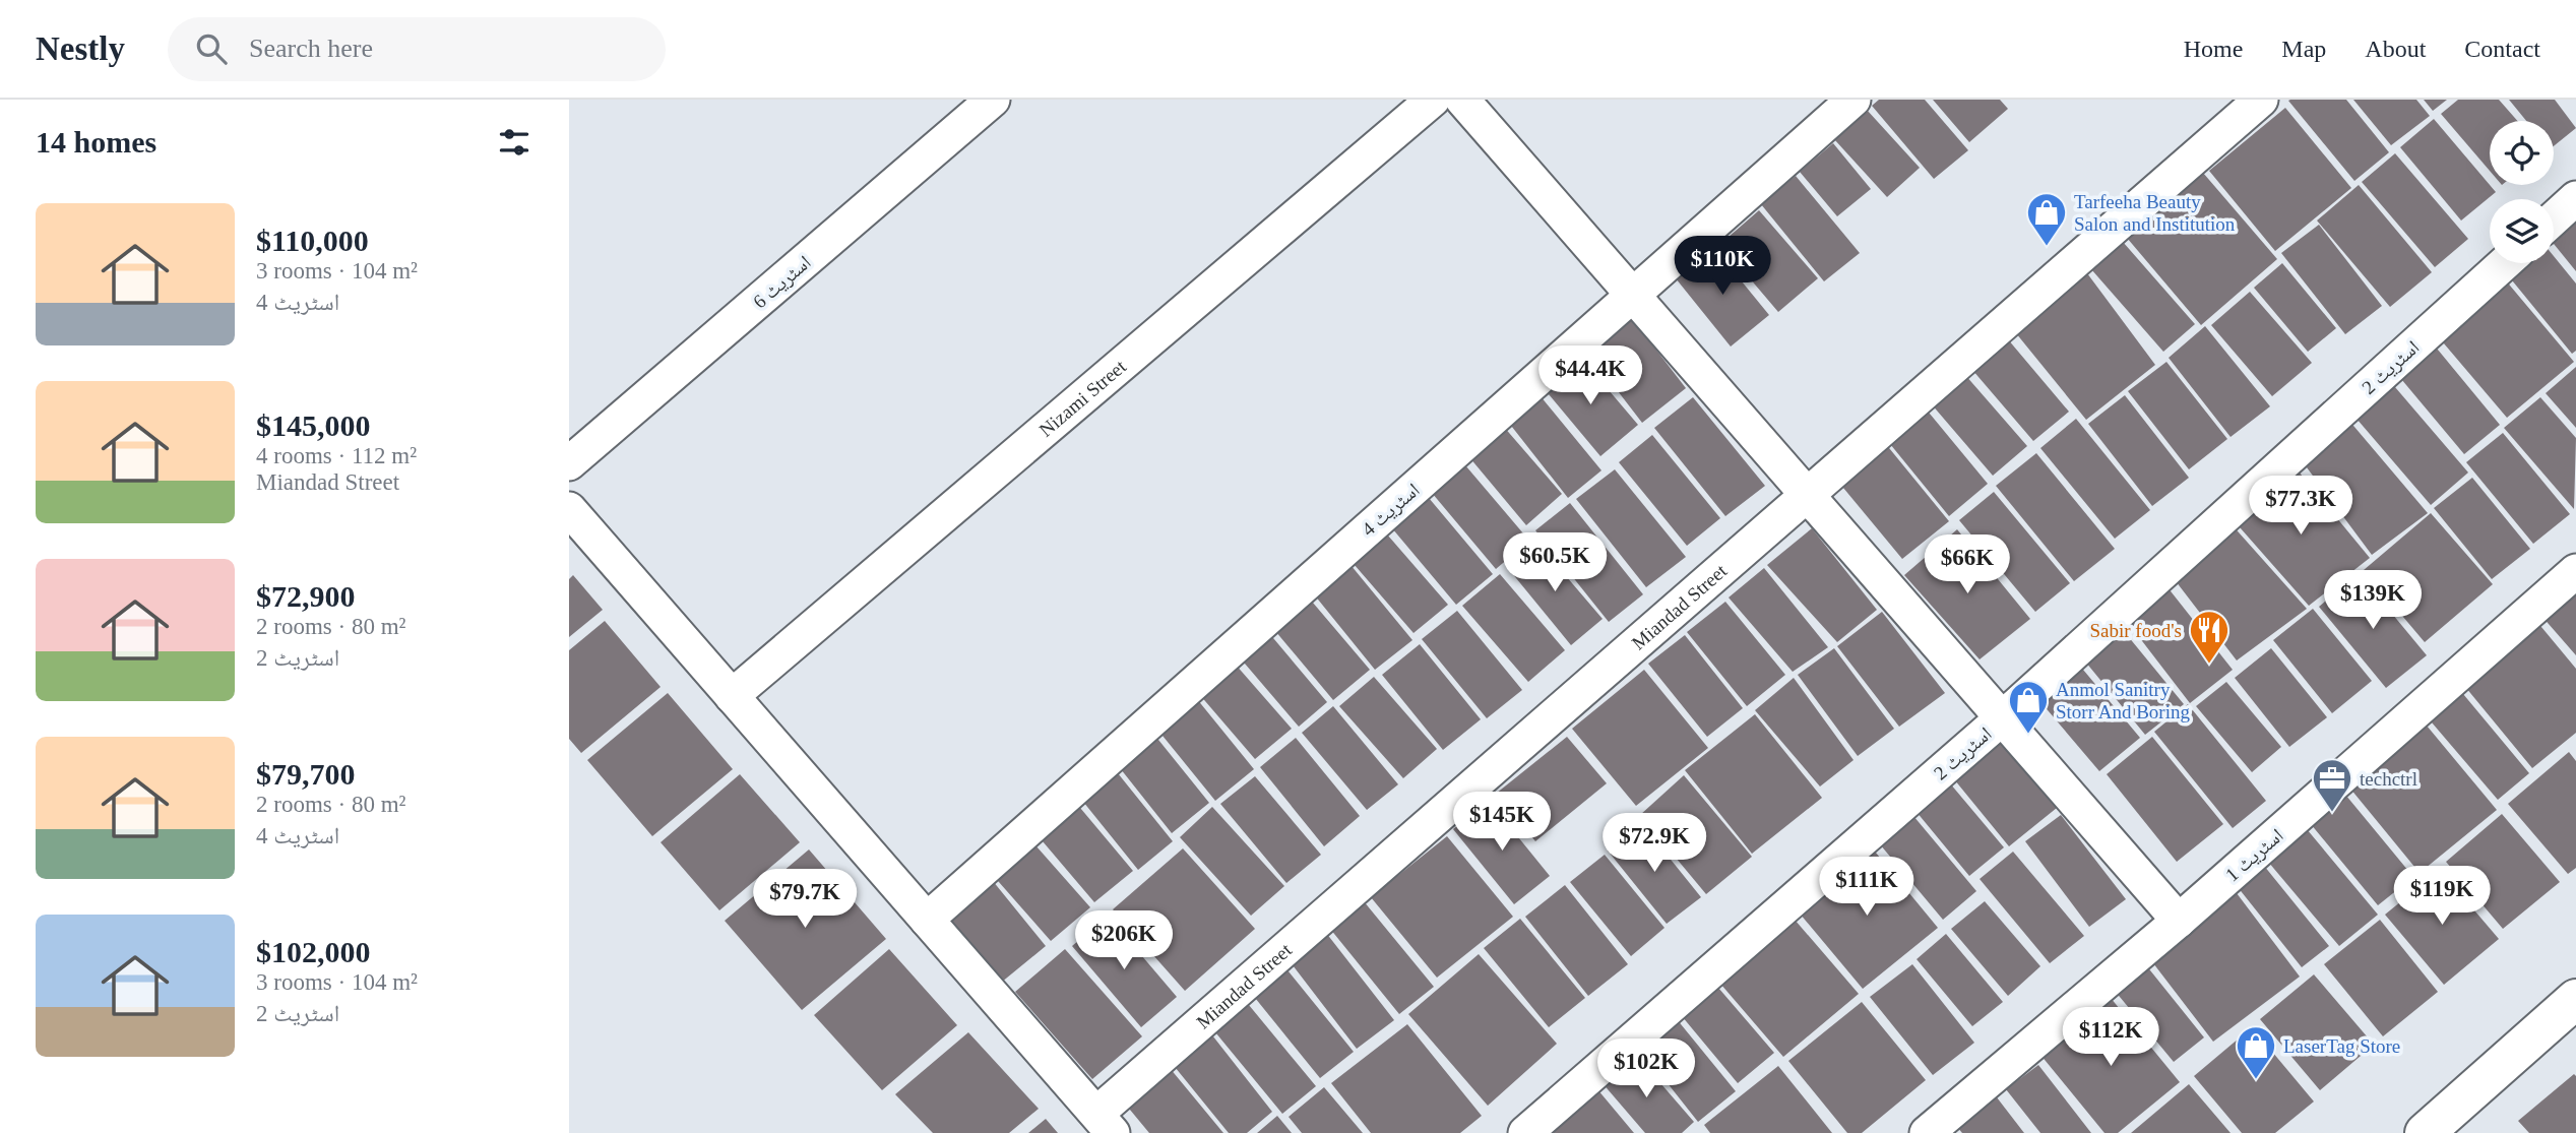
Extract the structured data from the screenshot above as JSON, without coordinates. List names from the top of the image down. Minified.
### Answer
{"streets":{"street":["اسٹریٹ 6","اسٹریٹ 2","Nizami Street","اسٹریٹ 4","Miandad Street","اسٹریٹ 1"]},"places":{"shop":["Tarfeeha Beauty Salon and Institution","Anmol Sanitry Storr And Boring","LaserTag Store"],"restaurant":["Sabir food's"],"office":["techctrl"]},"page":{"header":"Nestly","search":"Search here","nav":["Home","Map","About","Contact"],"heading":"14 homes","list":[{"name":"$110,000","note":"3 rooms · 104 m² · اسٹریٹ 4"},{"name":"$145,000","note":"4 rooms · 112 m² · Miandad Street"},{"name":"$72,900","note":"2 rooms · 80 m² · اسٹریٹ 2"},{"name":"$79,700","note":"2 rooms · 80 m² · اسٹریٹ 4"},{"name":"$102,000","note":"3 rooms · 104 m² · اسٹریٹ 2"}],"price":["$110K","$44.4K","$77.3K","$60.5K","$66K","$139K","$145K","$72.9K","$111K","$119K","$79.7K","$206K","$112K","$102K"]}}
